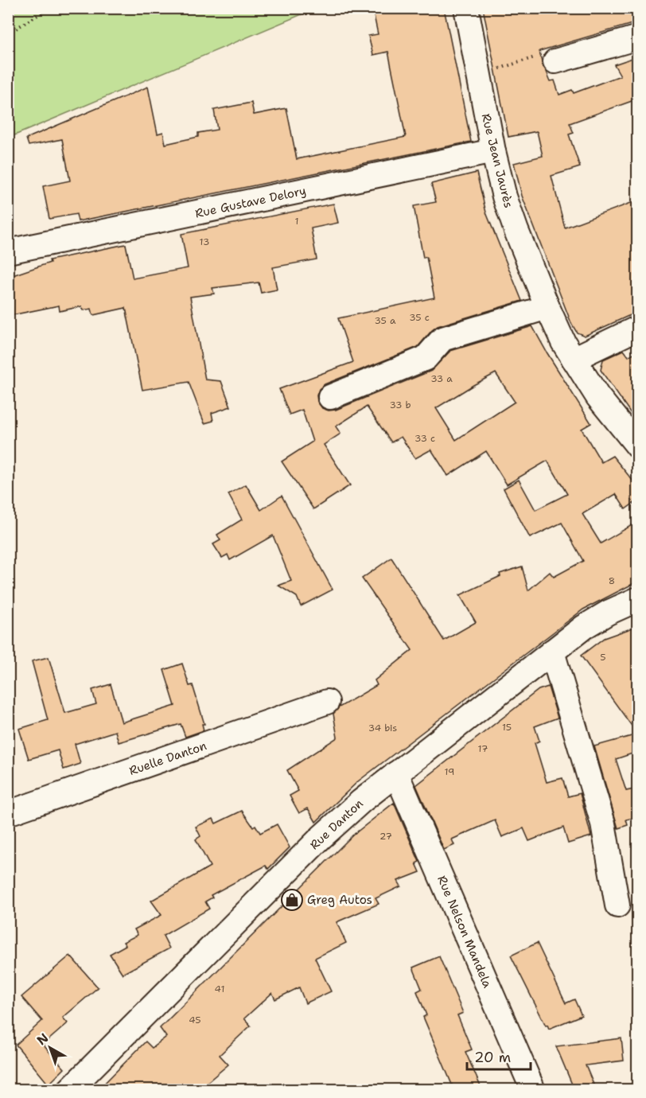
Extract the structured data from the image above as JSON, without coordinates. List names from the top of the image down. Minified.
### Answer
{"streets":{"street":["Rue Jean Jaurès","Rue Gustave Delory","Ruelle Danton","Rue Danton","Rue Nelson Mandela"]},"crossings":[["Rue Jean Jaurès","Rue Gustave Delory"],["Rue Danton","Rue Nelson Mandela"]],"places":{"shop":["Greg Autos"]},"house_numbers":["1","13","35 c","35 a","33 a","33 b","33 c","8","5","15","34 bis","17","19","27","41","45"],"scale_bar":"20 m","north":"top left"}
